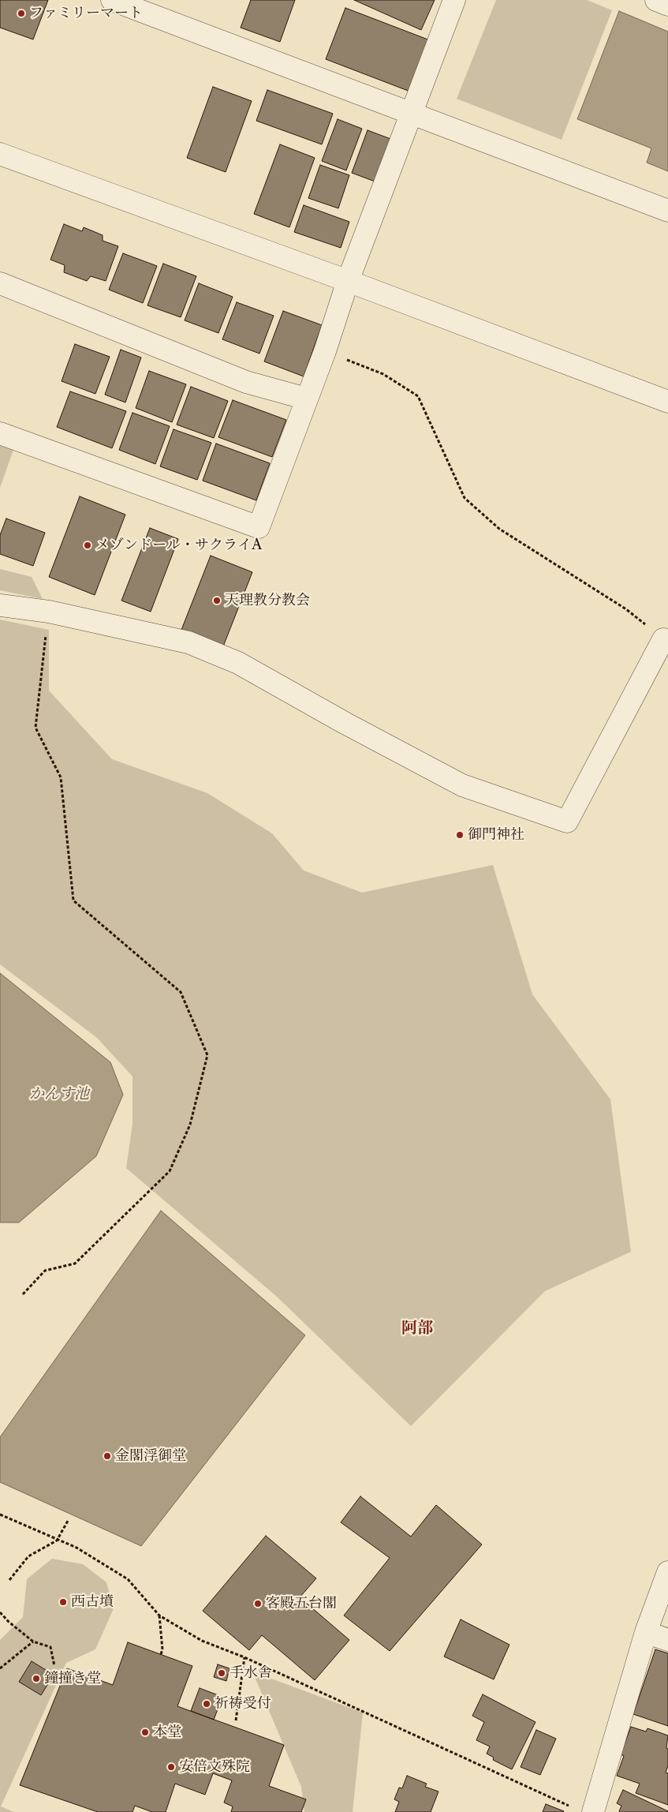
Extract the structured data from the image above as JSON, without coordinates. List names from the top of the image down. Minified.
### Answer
{"districts":["阿部"],"water":["かんす池"],"places":["ファミリーマート","メゾンドール・サクライA","天理教分教会","御門神社","金閣浮御堂","西古墳","客殿五台閣","手水舎","鐘撞き堂","祈祷受付","本堂","安倍文殊院"]}
